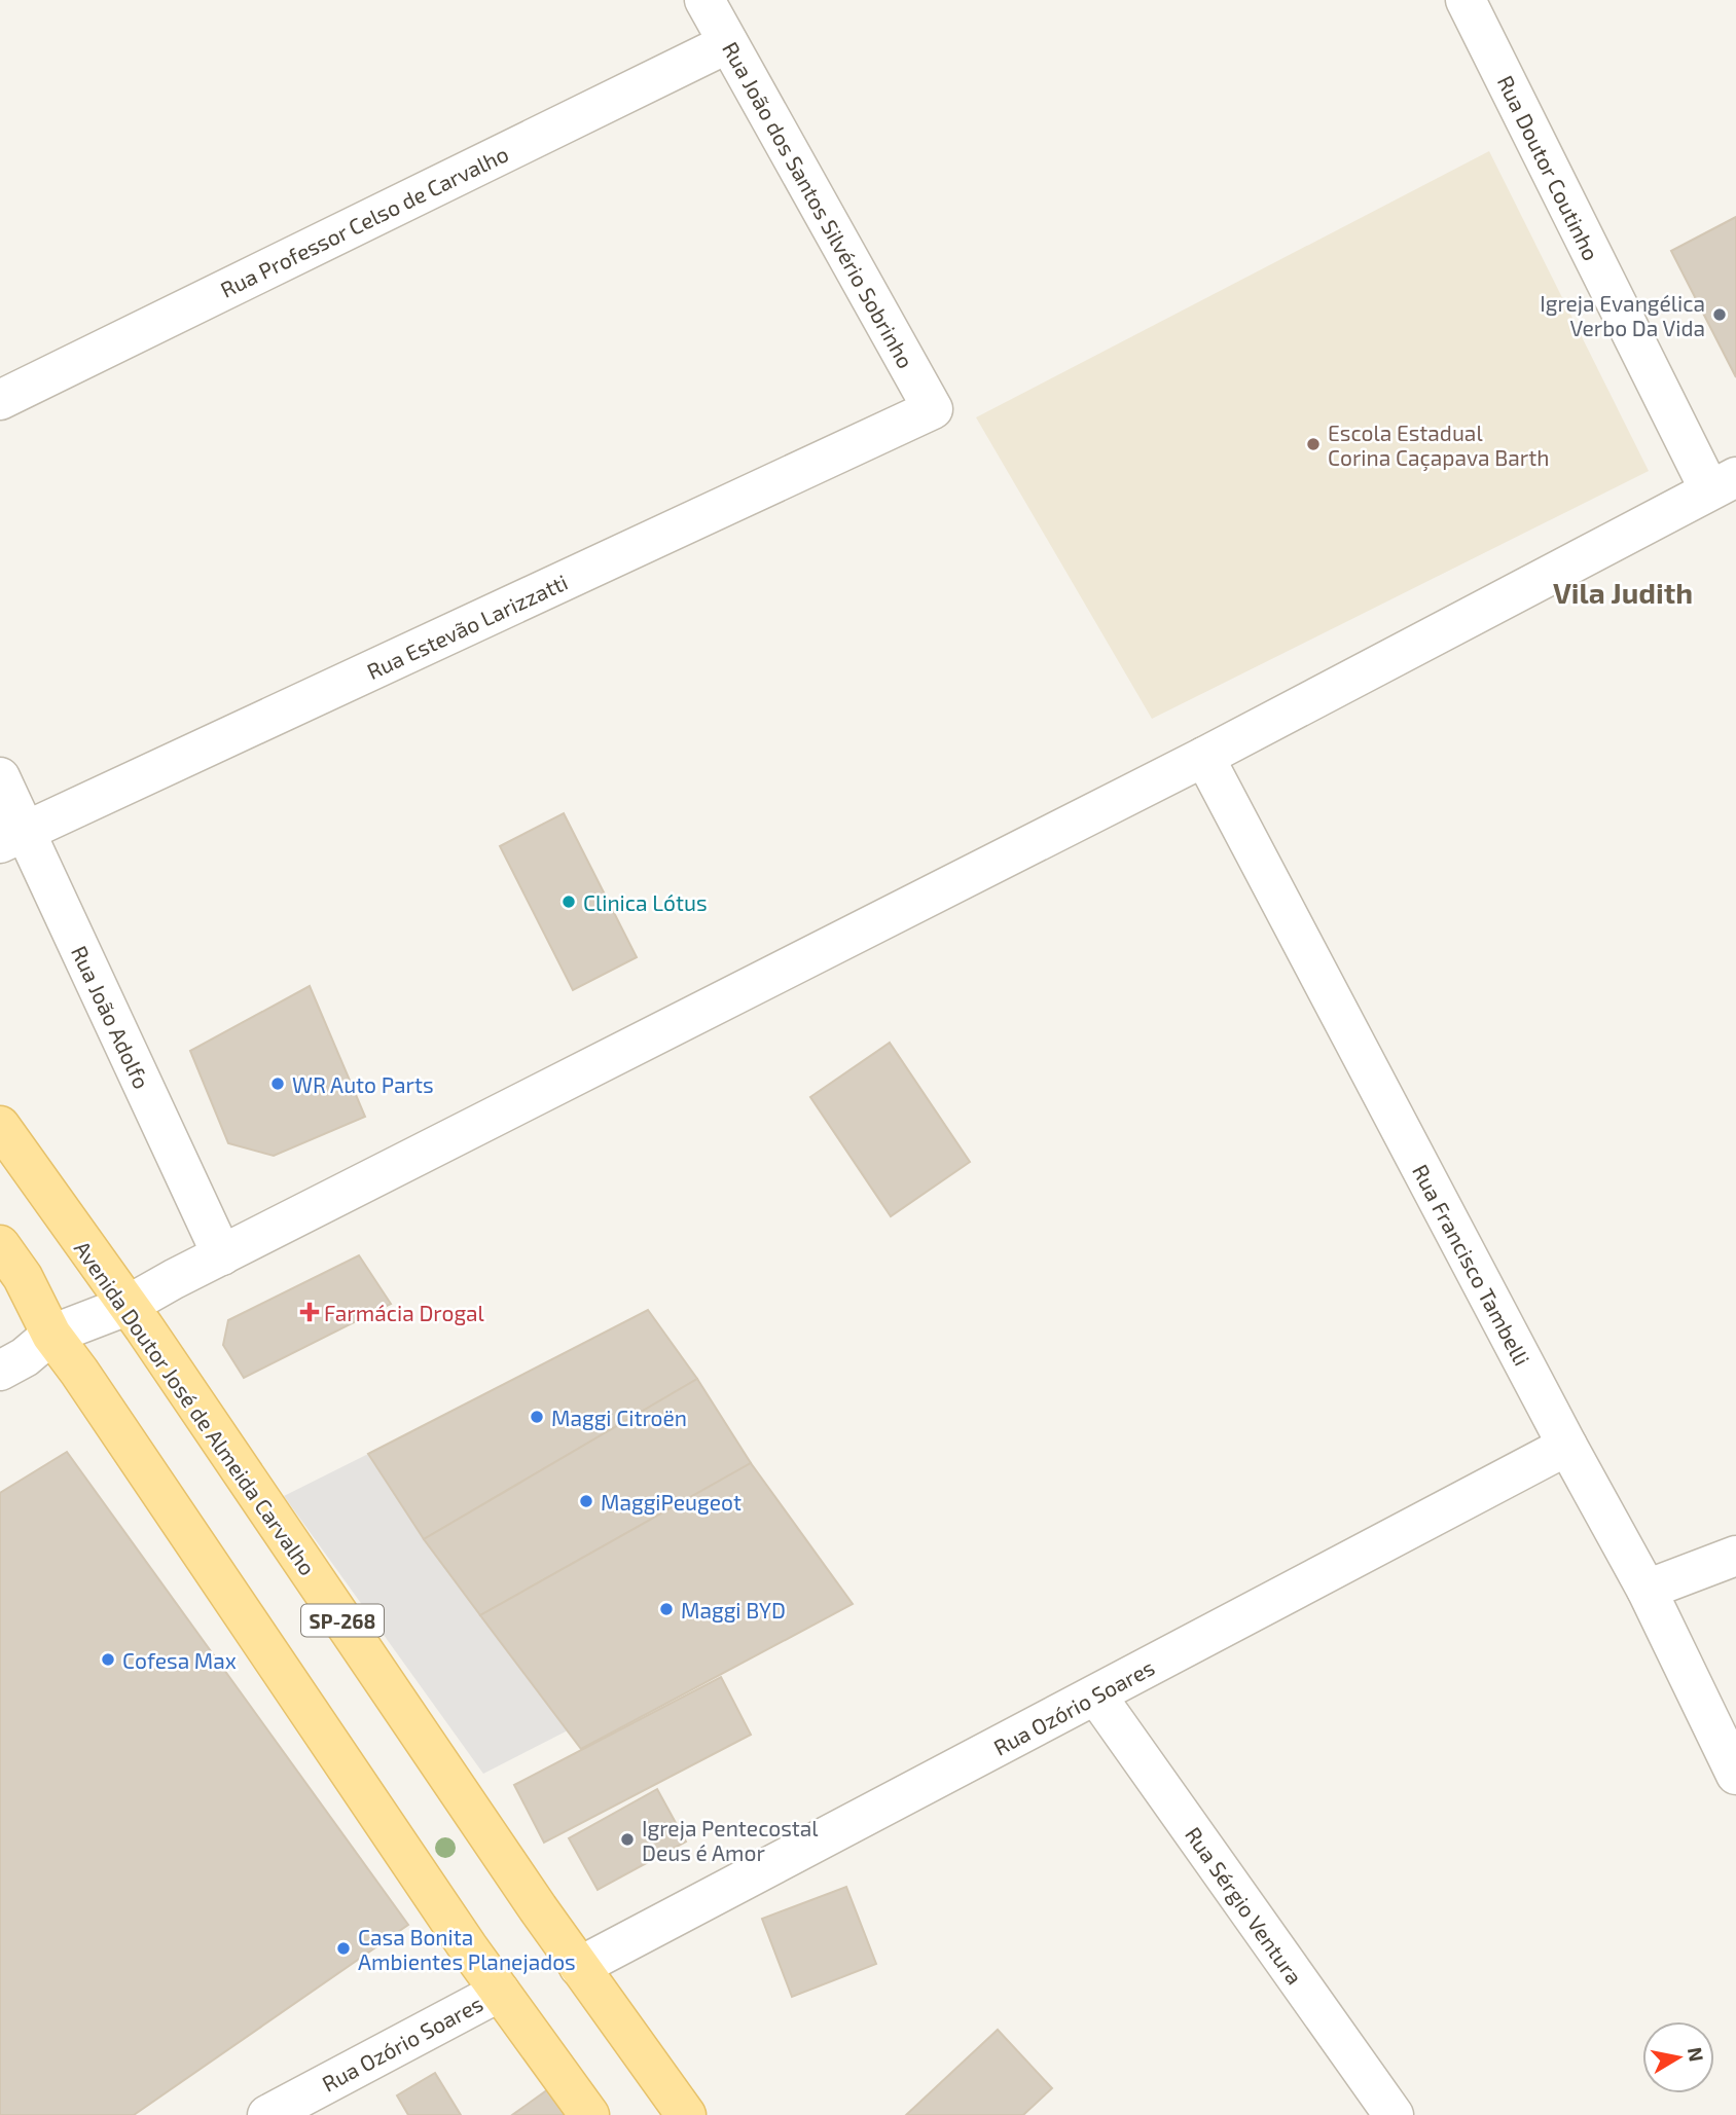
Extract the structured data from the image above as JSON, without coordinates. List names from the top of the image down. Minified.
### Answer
{"streets":{"main road":["Avenida Doutor José de Almeida Carvalho","SP-268"],"street":["Rua Doutor Coutinho","Rua João dos Santos Silvério Sobrinho","Rua Professor Celso de Carvalho","Rua Estevão Larizzatti","Rua João Adolfo","Rua Francisco Tambelli","Rua Ozório Soares","Rua Sérgio Ventura"]},"crossings":[["Rua João dos Santos Silvério Sobrinho","Rua Professor Celso de Carvalho"],["Rua João dos Santos Silvério Sobrinho","Rua Estevão Larizzatti"],["Rua Estevão Larizzatti","Rua João Adolfo"],["Rua Francisco Tambelli","Rua Ozório Soares"],["Avenida Doutor José de Almeida Carvalho","Rua Ozório Soares"],["Rua Ozório Soares","Rua Sérgio Ventura"]],"districts":["Vila Judith"],"places":{"other":["Igreja Evangélica Verbo Da Vida","Escola Estadual Corina Caçapava Barth","Clinica Lótus","WR Auto Parts","Maggi Citroën","MaggiPeugeot","Maggi BYD","Cofesa Max","Igreja Pentecostal Deus é Amor","Casa Bonita Ambientes Planejados"],"health":["Farmácia Drogal"]},"north":"right"}
